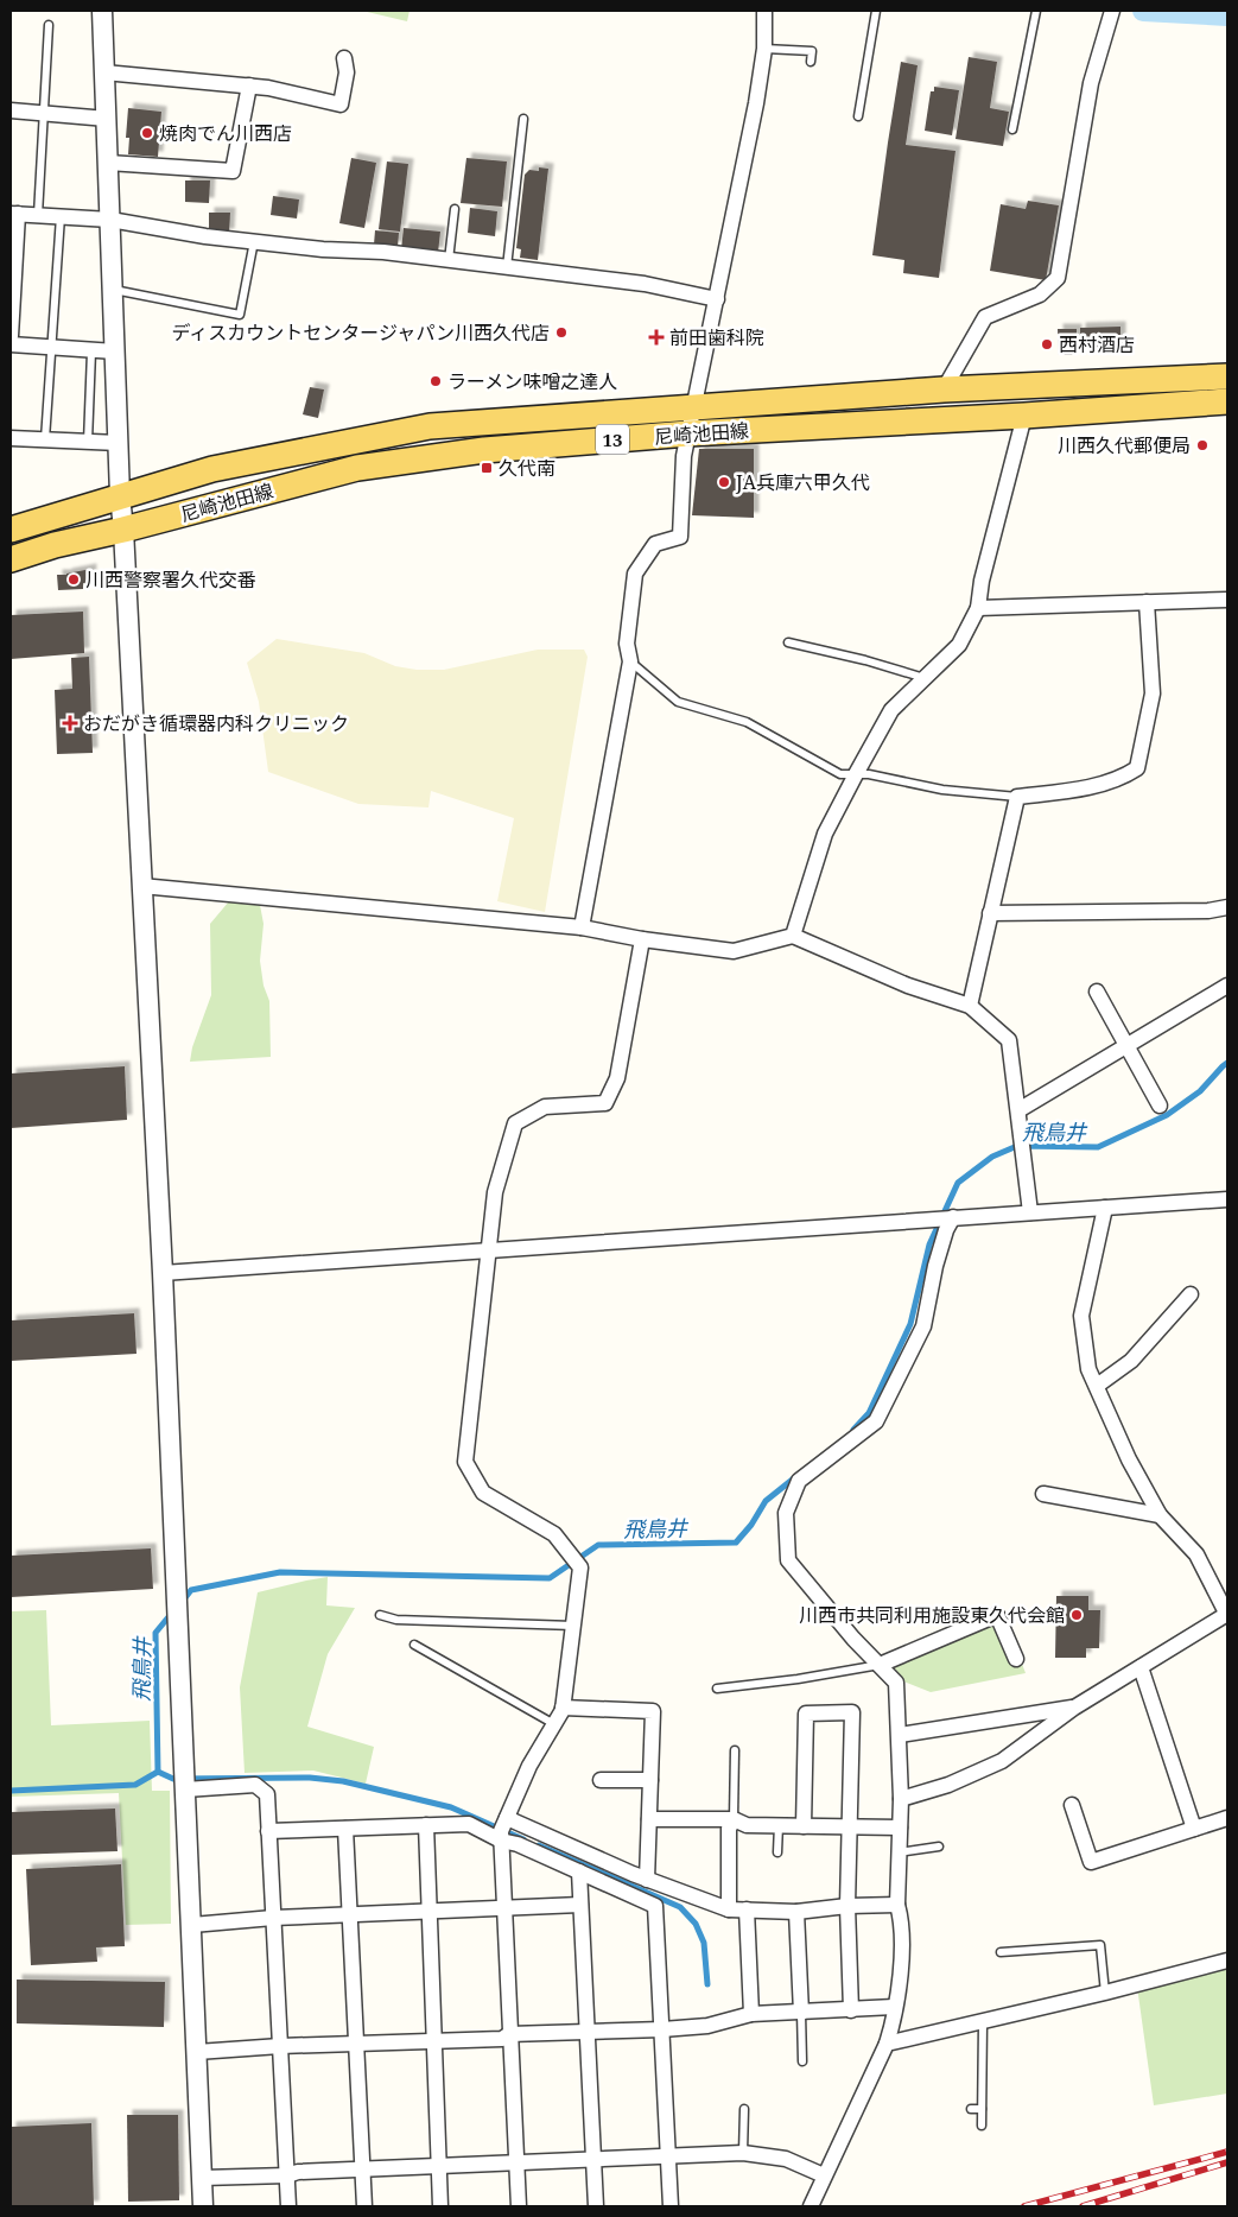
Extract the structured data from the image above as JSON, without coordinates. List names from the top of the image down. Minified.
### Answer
{"streets":{"main road":["尼崎池田線","13"]},"water":["飛鳥井"],"places":{"other":["焼肉でん川西店","ディスカウントセンタージャパン川西久代店","西村酒店","ラーメン味噌之達人","川西久代郵便局","JA兵庫六甲久代","川西警察署久代交番","川西市共同利用施設東久代会館"],"health":["前田歯科院","おだがき循環器内科クリニック"],"transit":["久代南"]}}
